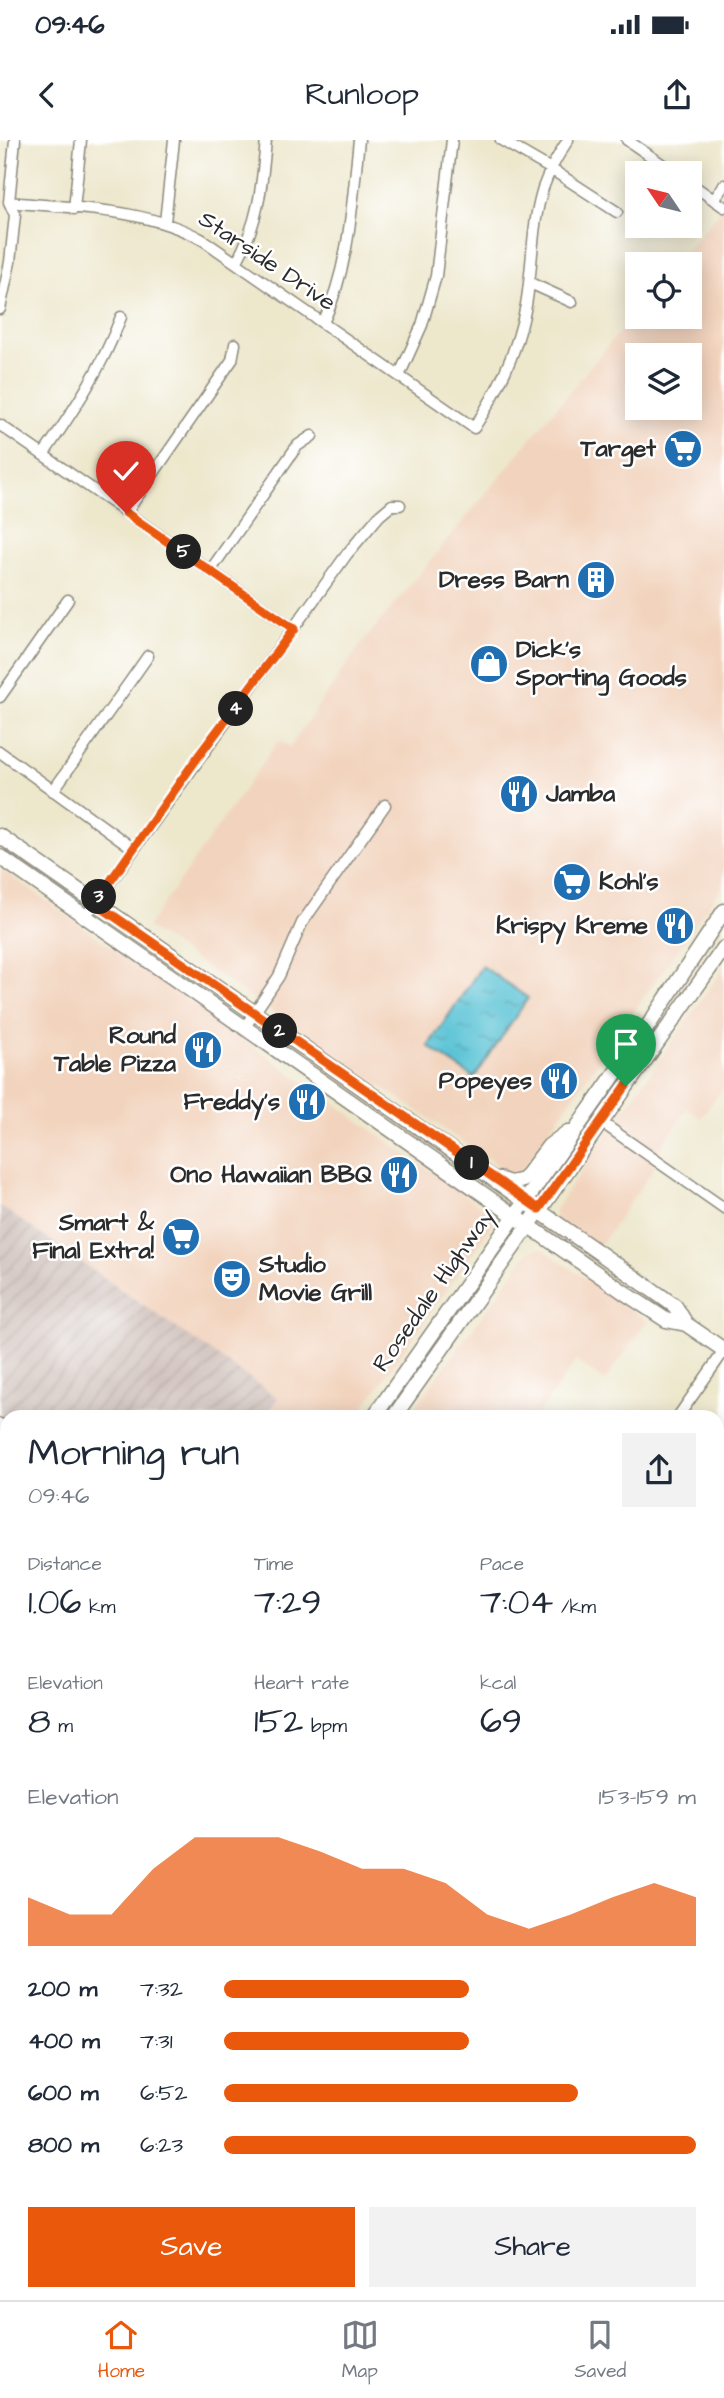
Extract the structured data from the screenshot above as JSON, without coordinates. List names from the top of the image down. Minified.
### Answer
{"streets":{"main road":["Rosedale Highway"],"street":["Starside Drive"]},"places":{"supermarket":["Target","Kohl's","Smart & Final Extra!"],"building":["Dress Barn"],"shop":["Dick's Sporting Goods"],"restaurant":["Jamba","Krispy Kreme","Round Table Pizza","Popeyes","Freddy's","Ono Hawaiian BBQ"],"theatre":["Studio Movie Grill"]},"north":"top left","page":{"status":"09:46","header":"Runloop","pins":["5","4","3","2","1"],"heading":["Morning run","09:46"],"stats":[["Distance","1.06 km"],["Time","7:29"],["Pace","7:04 /km"],["Elevation","8 m"],["Heart rate","152 bpm"],["kcal","69"]],"chart":["Elevation","153–159 m"],"list":[{"name":"200 m","note":"7:32"},{"name":"400 m","note":"7:31"},{"name":"600 m","note":"6:52"},{"name":"800 m","note":"6:23"}],"buttons":["Save","Share"],"tabs":["Home","Map","Saved"]}}
